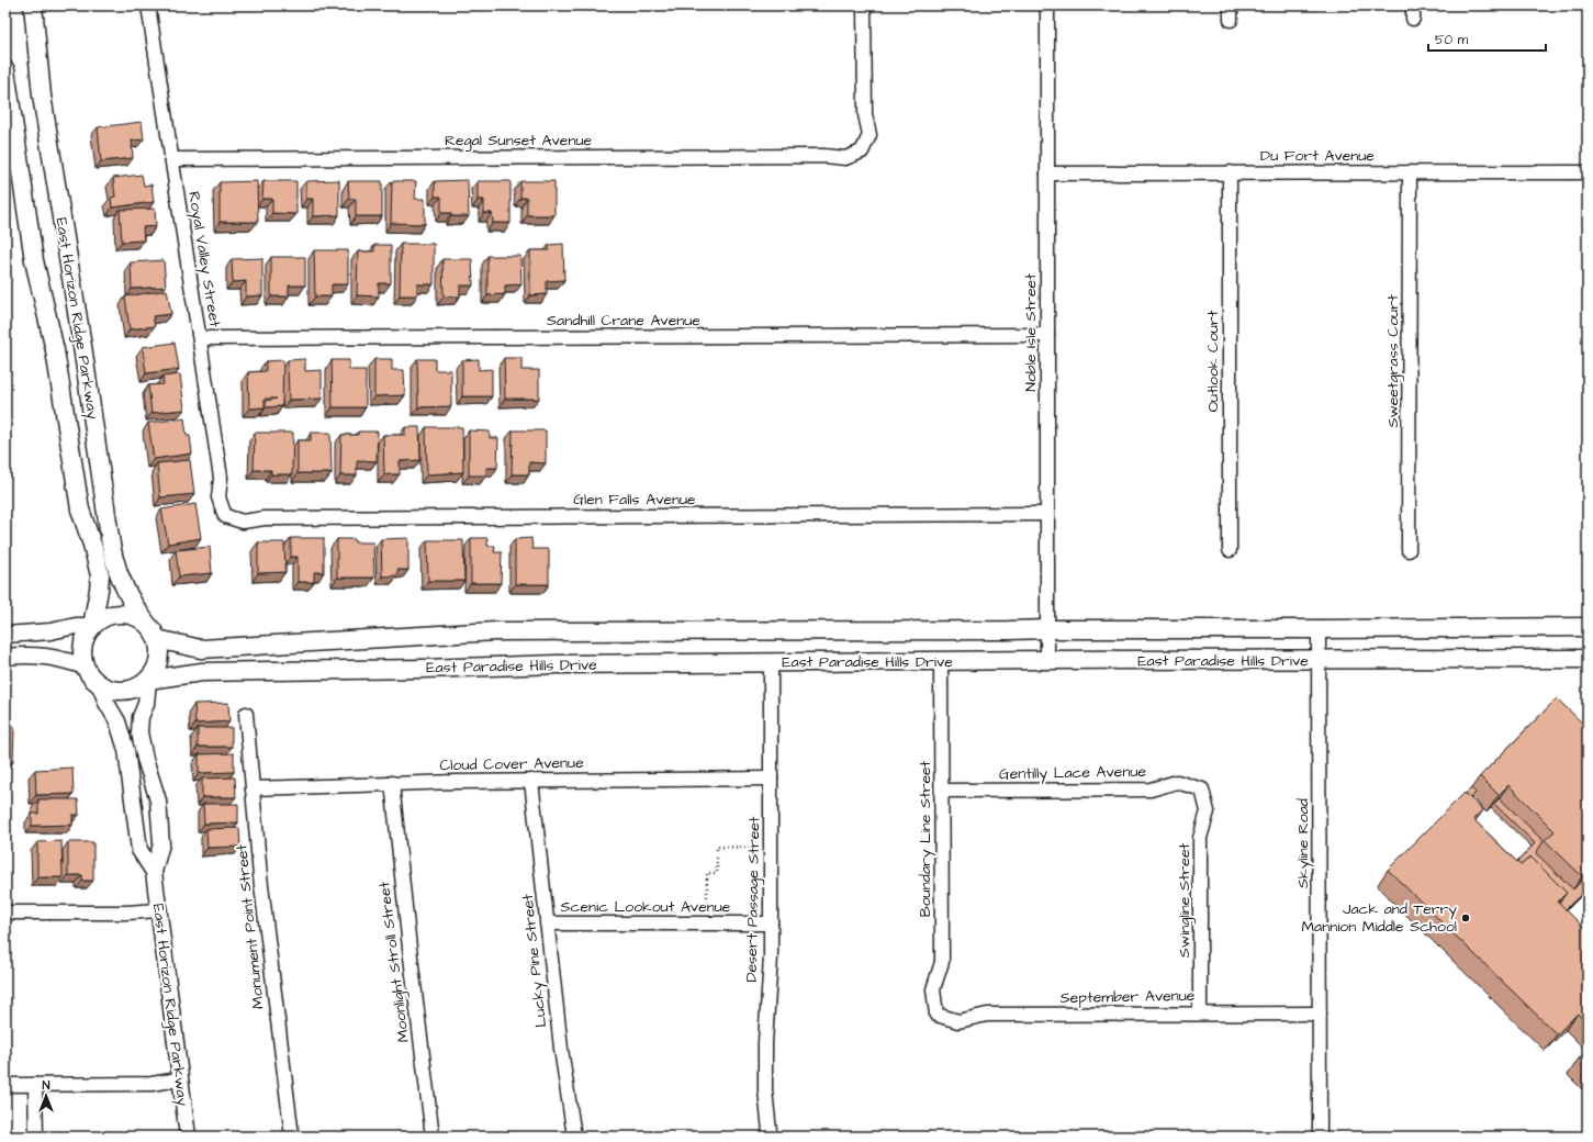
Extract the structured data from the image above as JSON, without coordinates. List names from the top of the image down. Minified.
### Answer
{"streets":{"main road":["East Horizon Ridge Parkway","East Paradise Hills Drive"],"street":["Regal Sunset Avenue","Du Fort Avenue","Royal Valley Street","Sandhill Crane Avenue","Noble Isle Street","Outlook Court","Sweetgrass Court","Glen Falls Avenue","Cloud Cover Avenue","Gentilly Lace Avenue","Boundary Line Street","Skyline Road","Desert Passage Street","Swingline Street","Scenic Lookout Avenue","Monument Point Street","Lucky Pine Street","Moonlight Stroll Street","September Avenue"]},"crossings":[["Regal Sunset Avenue","Royal Valley Street"],["Du Fort Avenue","Noble Isle Street"],["Du Fort Avenue","Outlook Court"],["Du Fort Avenue","Sweetgrass Court"],["Royal Valley Street","Sandhill Crane Avenue"],["Royal Valley Street","Glen Falls Avenue"],["East Horizon Ridge Parkway","East Paradise Hills Drive"],["Sandhill Crane Avenue","Noble Isle Street"],["Noble Isle Street","Glen Falls Avenue"],["Noble Isle Street","East Paradise Hills Drive"],["East Paradise Hills Drive","Boundary Line Street"],["East Paradise Hills Drive","Skyline Road"],["East Paradise Hills Drive","Desert Passage Street"],["Cloud Cover Avenue","Desert Passage Street"],["Cloud Cover Avenue","Monument Point Street"],["Cloud Cover Avenue","Lucky Pine Street"],["Cloud Cover Avenue","Moonlight Stroll Street"],["Gentilly Lace Avenue","Boundary Line Street"],["Gentilly Lace Avenue","Swingline Street"],["Boundary Line Street","September Avenue"],["Skyline Road","September Avenue"],["Desert Passage Street","Scenic Lookout Avenue"],["Swingline Street","September Avenue"],["Scenic Lookout Avenue","Lucky Pine Street"]],"places":["Jack and Terry Mannion Middle School"],"scale_bar":"50 m","north":"top"}
